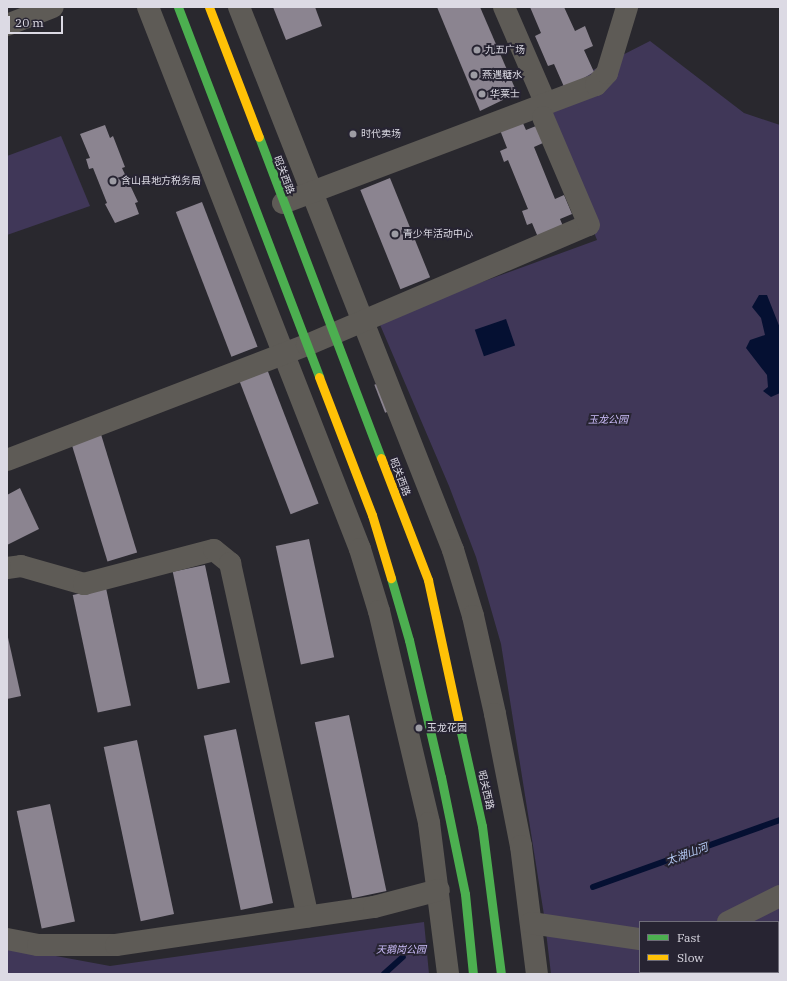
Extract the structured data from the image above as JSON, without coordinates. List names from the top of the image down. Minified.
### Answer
{"streets":{"main road":["昭关西路"]},"water":["太湖山河"],"parks":["玉龙公园","天鹅岗公园"],"places":["九五广场","燕遇糖水","华莱士","时代卖场","含山县地方税务局","青少年活动中心","玉龙花园"],"legend":["Fast","Slow"],"scale_bar":"20 m"}
